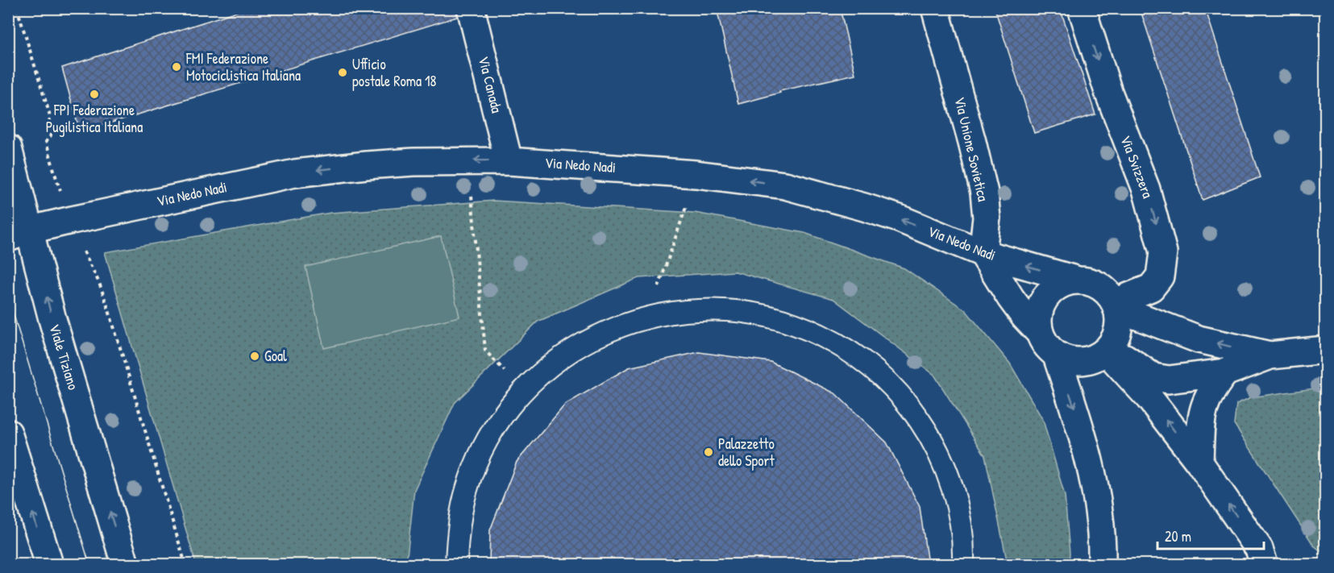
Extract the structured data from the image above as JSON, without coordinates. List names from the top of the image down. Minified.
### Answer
{"streets":{"street":["Via Canada","Via Unione Sovietica","Via Nedo Nadi","Via Svizzera","Viale Tiziano"]},"crossings":[["Via Canada","Via Nedo Nadi"],["Via Unione Sovietica","Via Nedo Nadi"],["Via Nedo Nadi","Via Svizzera"],["Via Nedo Nadi","Viale Tiziano"]],"one_way":["Via Nedo Nadi","Via Svizzera"],"places":["FMI Federazione Motociclistica Italiana","Ufficio postale Roma 18","FPI Federazione Pugilistica Italiana","Goal","Palazzetto dello Sport"],"scale_bar":"20 m"}
